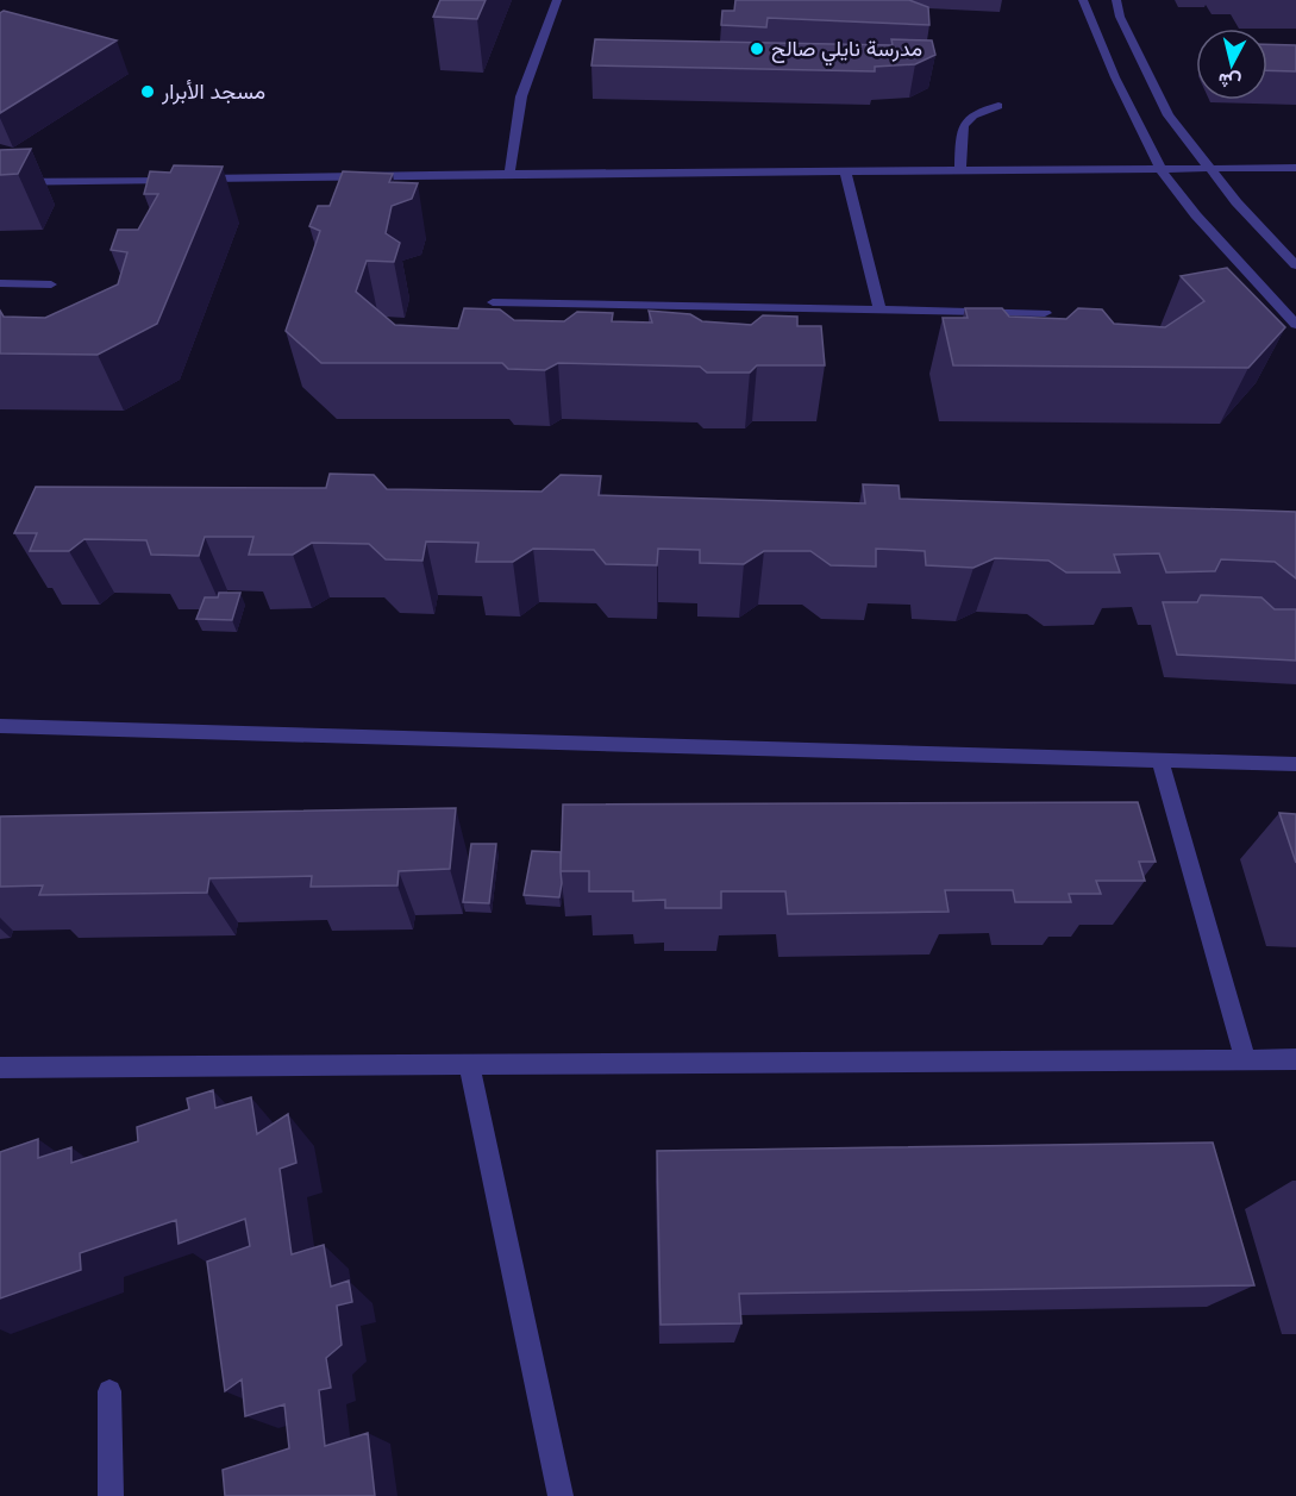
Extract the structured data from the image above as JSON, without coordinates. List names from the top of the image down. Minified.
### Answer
{"places":["مدرسة نايلي صالح","مسجد الأبرار"],"north":"bottom"}
